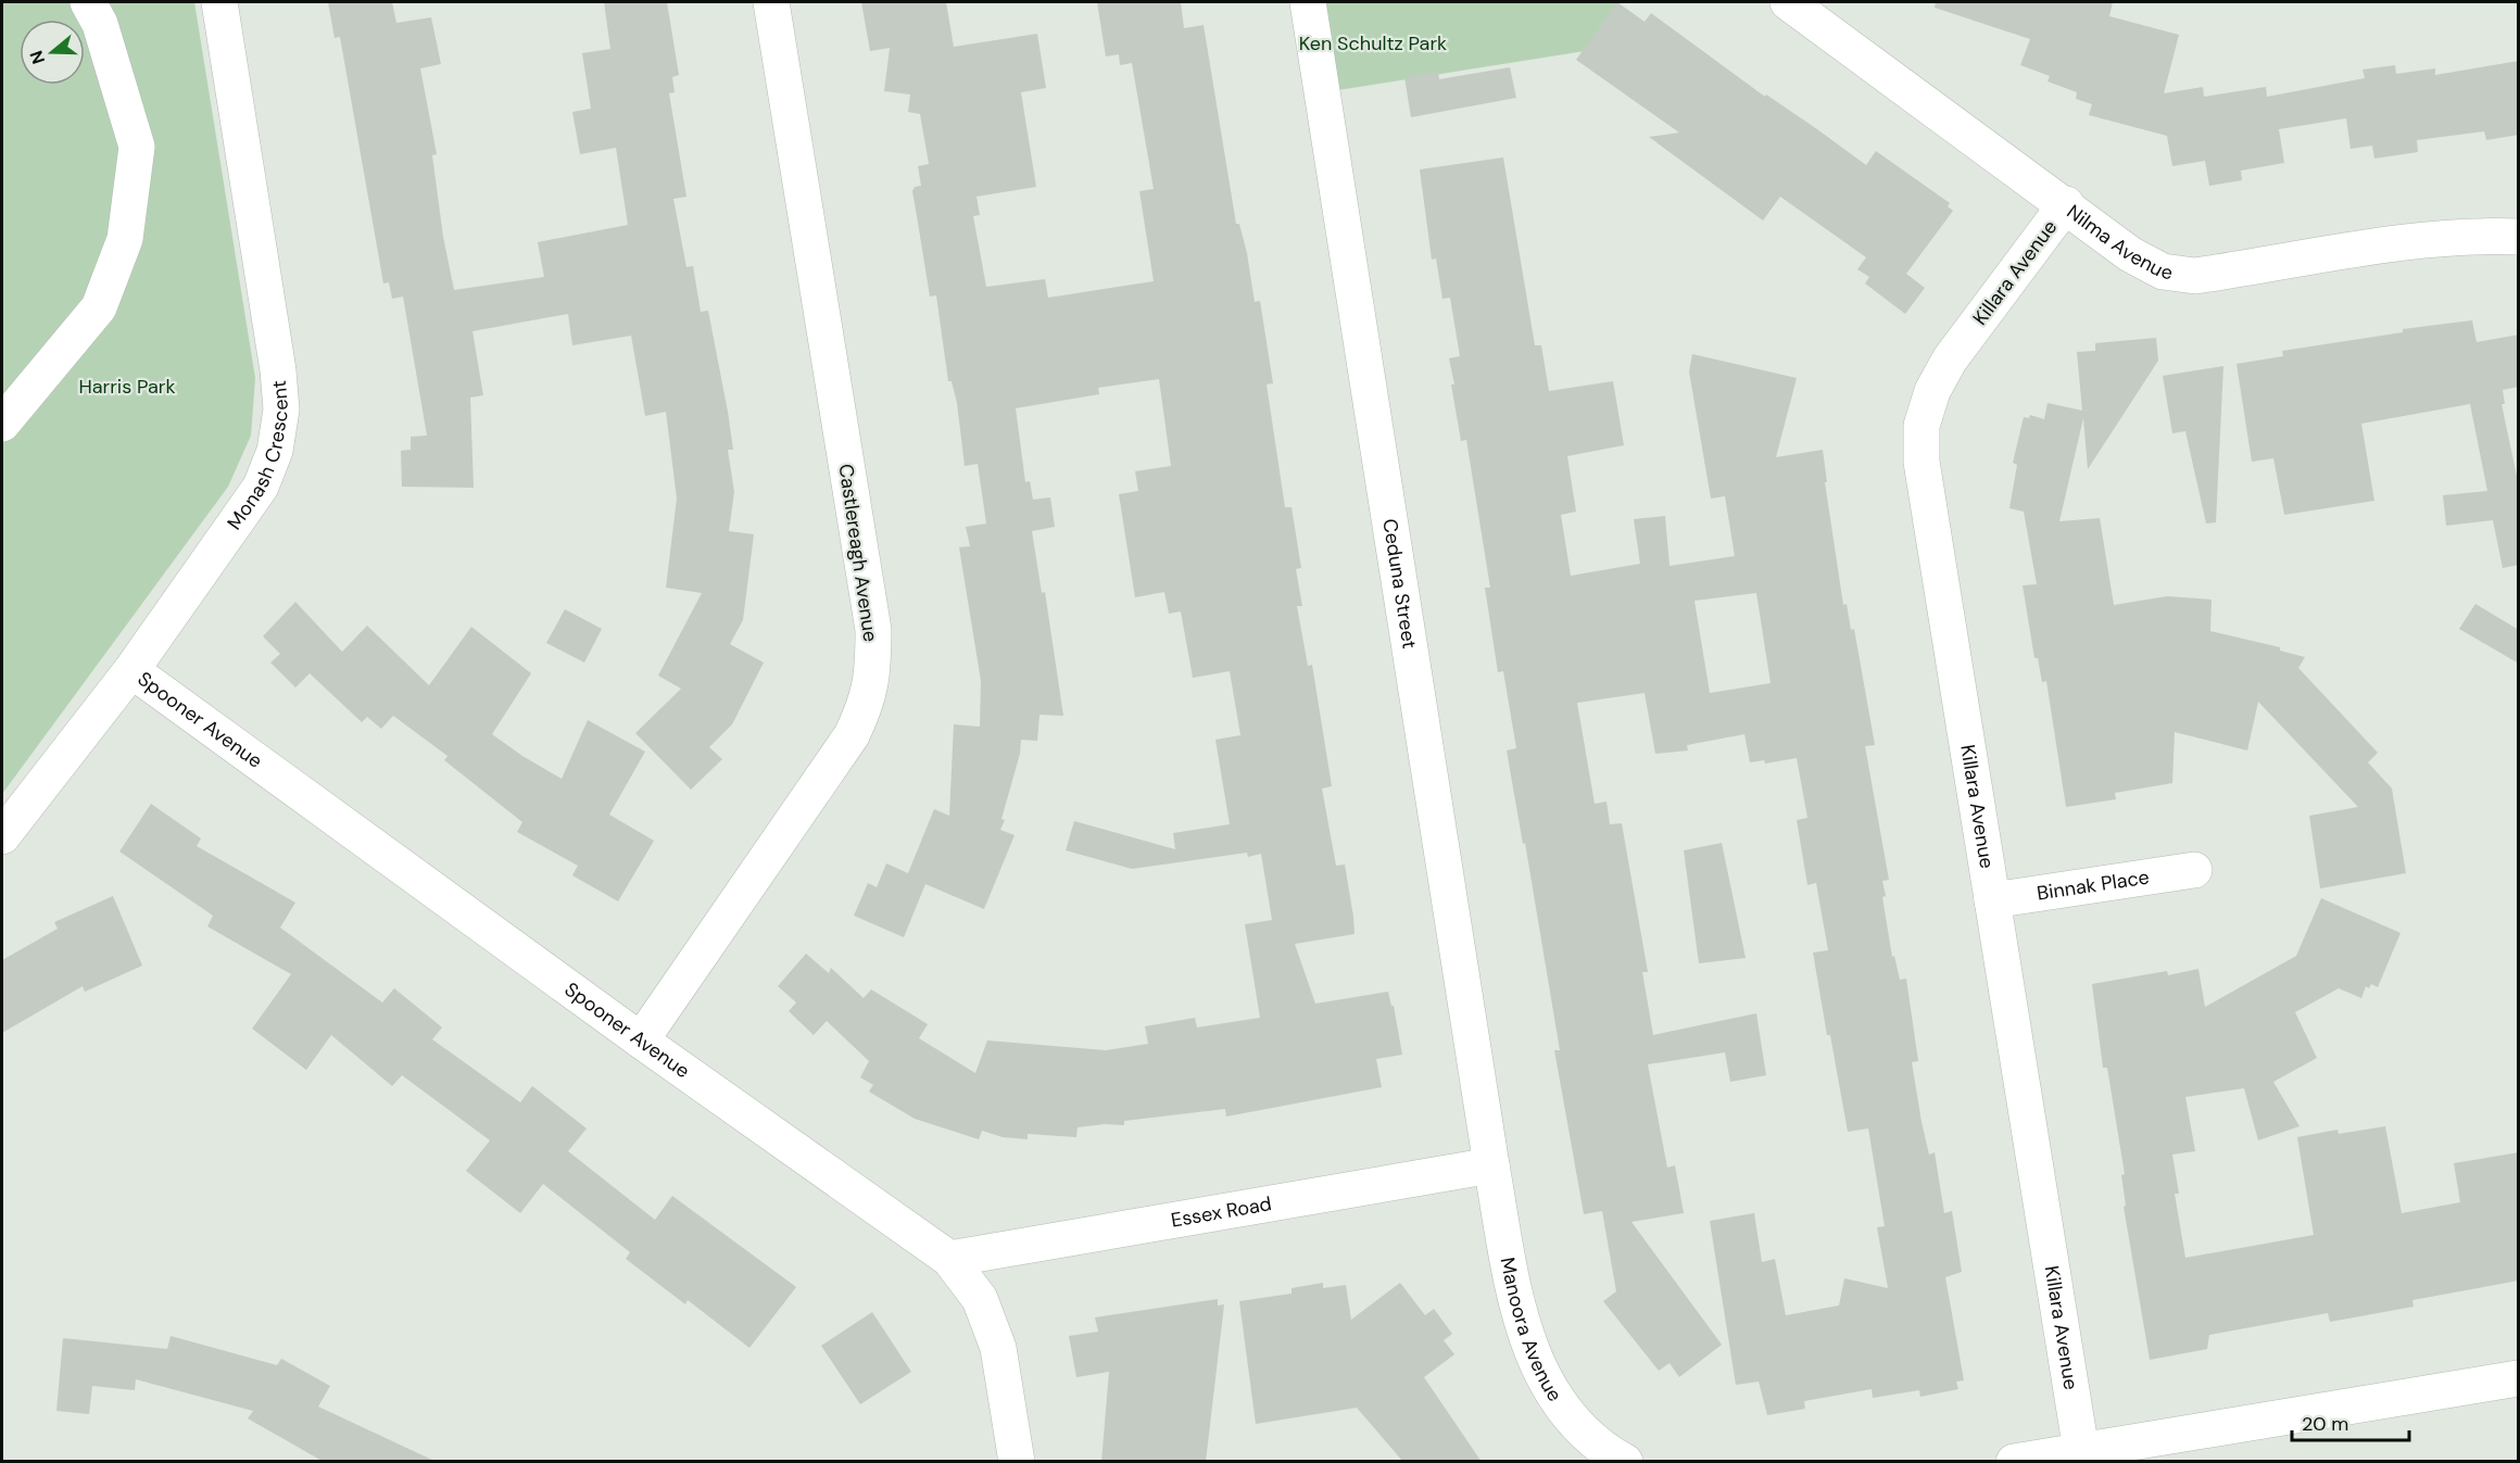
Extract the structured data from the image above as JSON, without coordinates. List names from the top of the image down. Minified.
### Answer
{"streets":{"street":["Nilma Avenue","Killara Avenue","Monash Crescent","Castlereagh Avenue","Ceduna Street","Spooner Avenue","Binnak Place","Essex Road","Manoora Avenue"]},"crossings":[["Nilma Avenue","Killara Avenue"],["Killara Avenue","Binnak Place"],["Monash Crescent","Spooner Avenue"],["Castlereagh Avenue","Spooner Avenue"],["Ceduna Street","Essex Road"],["Ceduna Street","Manoora Avenue"],["Spooner Avenue","Essex Road"],["Essex Road","Manoora Avenue"]],"parks":["Ken Schultz Park","Harris Park"],"scale_bar":"20 m","north":"left"}
